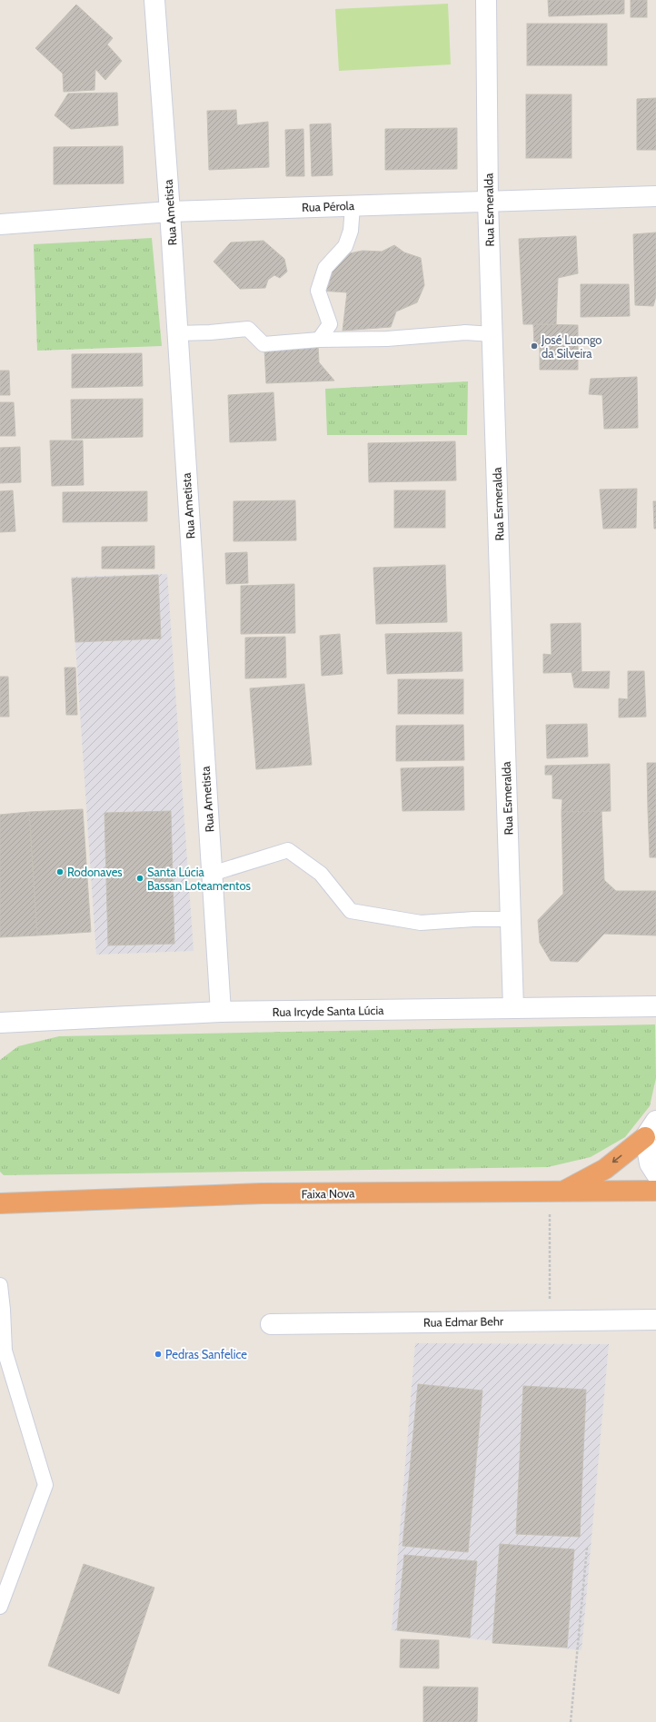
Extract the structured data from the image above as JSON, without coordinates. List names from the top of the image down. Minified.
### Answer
{"streets":{"highway":["Faixa Nova"],"street":["Rua Pérola","Rua Esmeralda","Rua Ametista","Rua Ircyde Santa Lúcia","Rua Edmar Behr"]},"crossings":[["Rua Pérola","Rua Esmeralda"],["Rua Pérola","Rua Ametista"],["Rua Esmeralda","Rua Ircyde Santa Lúcia"],["Rua Ametista","Rua Ircyde Santa Lúcia"]],"places":["José Luongo da Silveira","Rodonaves","Santa Lúcia Bassan Loteamentos","Pedras Sanfelice"]}
